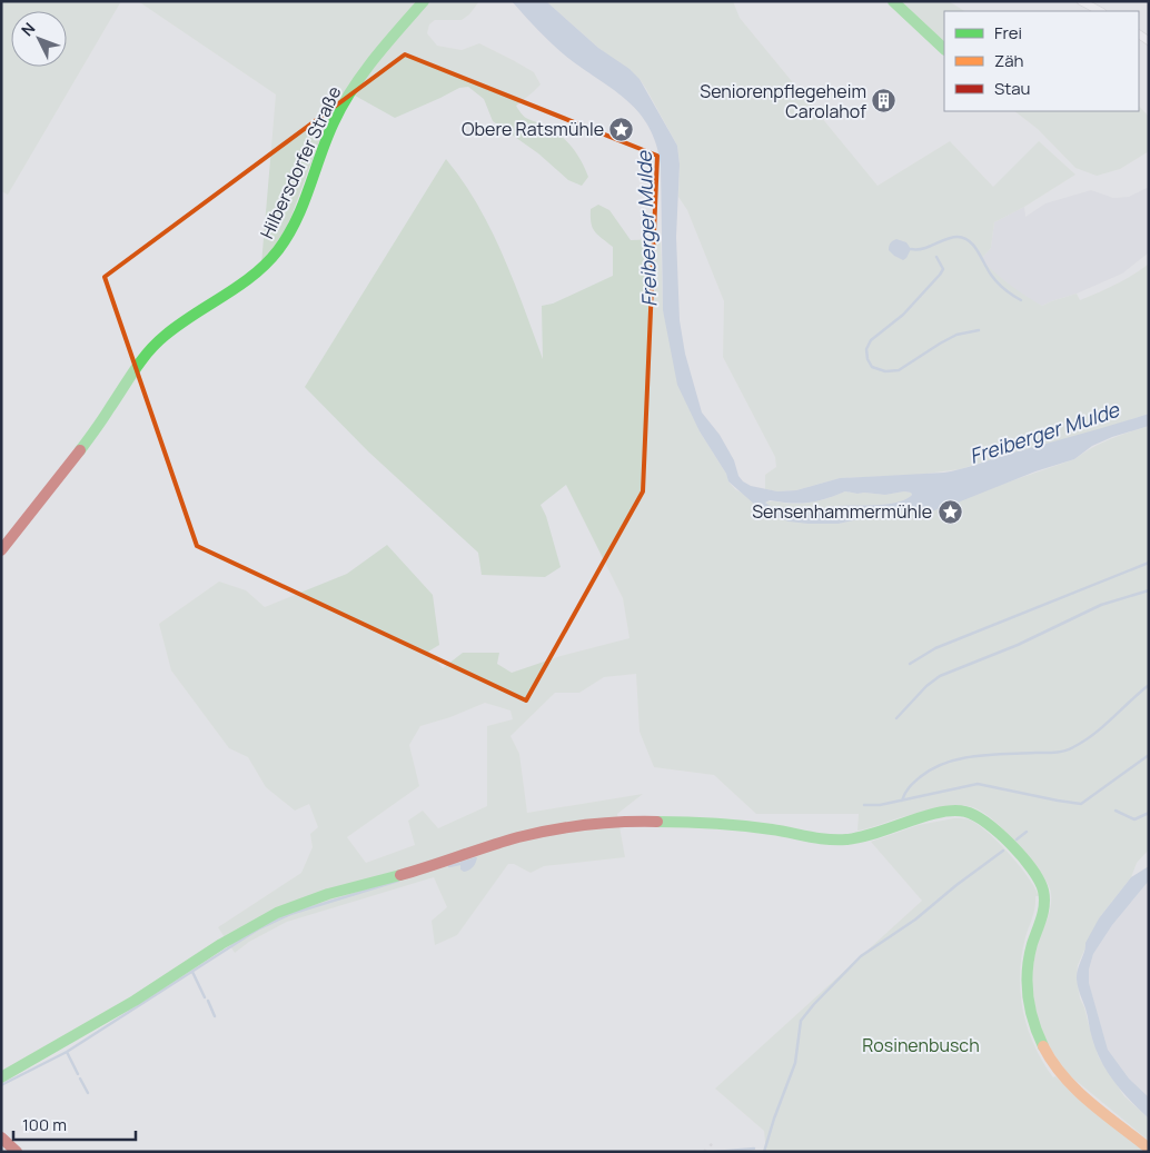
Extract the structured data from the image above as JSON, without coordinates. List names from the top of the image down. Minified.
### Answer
{"streets":{"street":["Hilbersdorfer Straße"]},"water":["Freiberger Mulde"],"parks":["Rosinenbusch"],"places":{"building":["Seniorenpflegeheim Carolahof"],"place":["Obere Ratsmühle","Sensenhammermühle"]},"legend":["Frei","Zäh","Stau"],"scale_bar":"100 m","north":"top left"}
